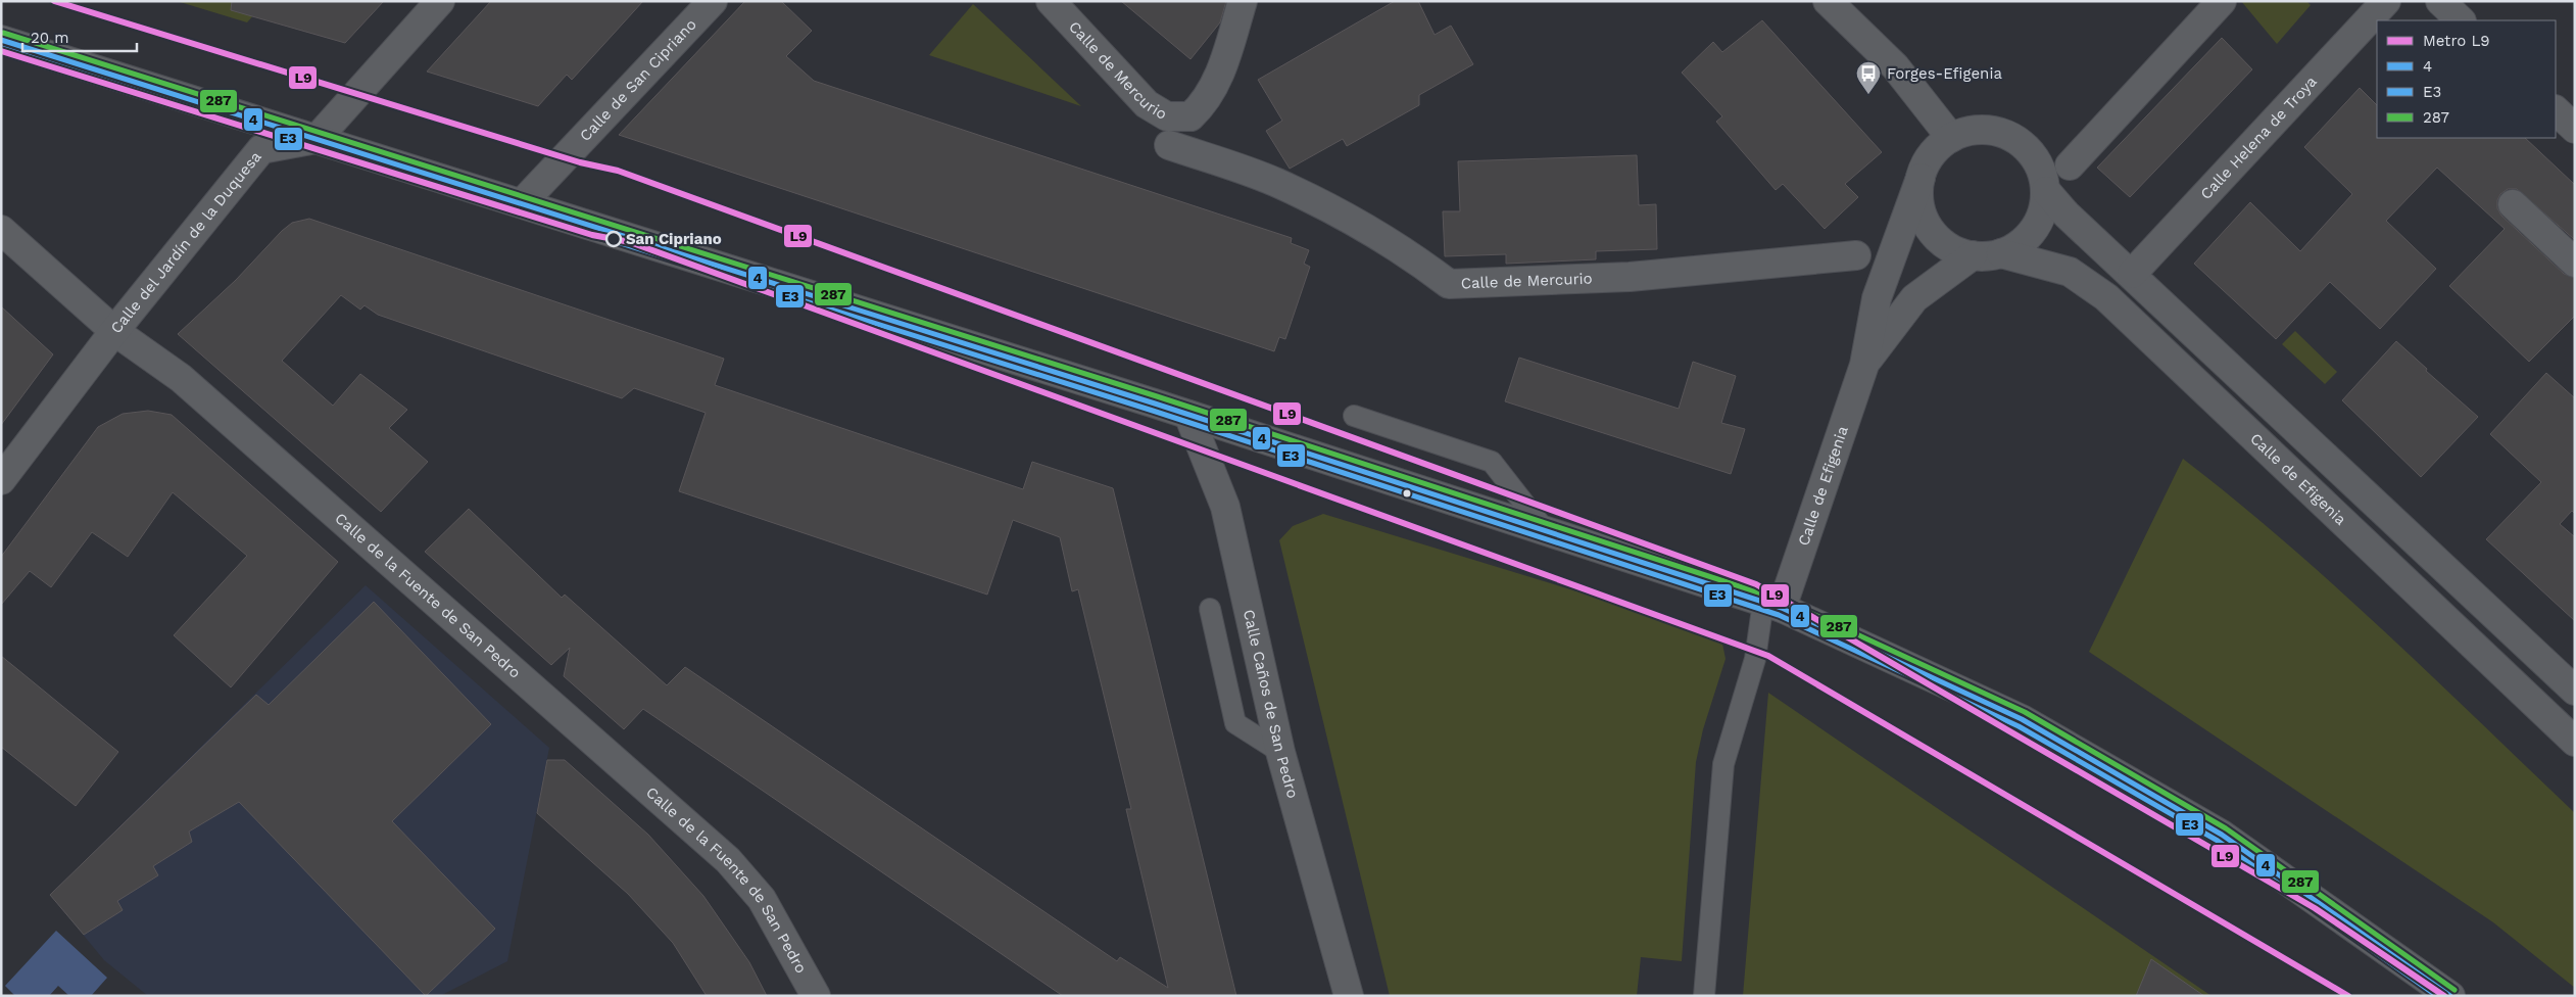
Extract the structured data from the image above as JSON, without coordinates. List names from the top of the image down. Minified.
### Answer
{"streets":{"street":["Calle de Mercurio","Calle de San Cipriano","Calle Helena de Troya","Calle del Jardín de la Duquesa","Calle de Efigenia","Calle de la Fuente de San Pedro","Calle Caños de San Pedro"]},"crossings":[["Calle del Jardín de la Duquesa","Calle de la Fuente de San Pedro"]],"places":{"bus stop":["Forges-Efigenia"],"other":["San Cipriano"]},"lines":["metro line L9","transit line 287","transit line 4","transit line E3"],"legend":["Metro L9","4","E3","287"],"scale_bar":"20 m"}
